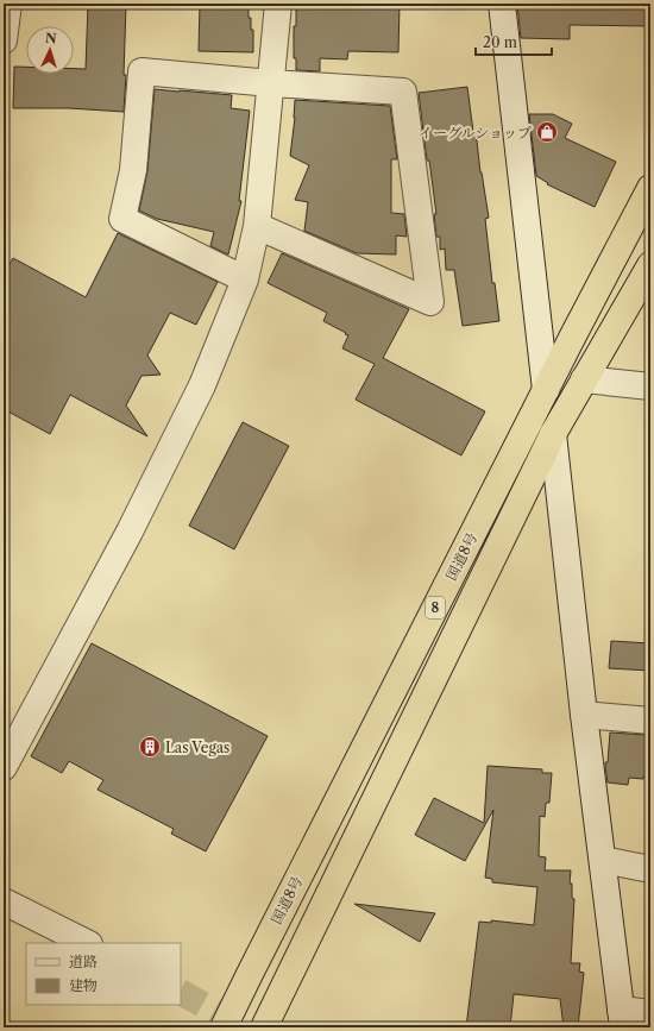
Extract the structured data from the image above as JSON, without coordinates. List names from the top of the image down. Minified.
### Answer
{"streets":{"highway":["国道8号","8"]},"places":{"shop":["イーグルショップ"],"building":["Las Vegas"]},"legend":["道路","建物"],"scale_bar":"20 m","north":"top"}
